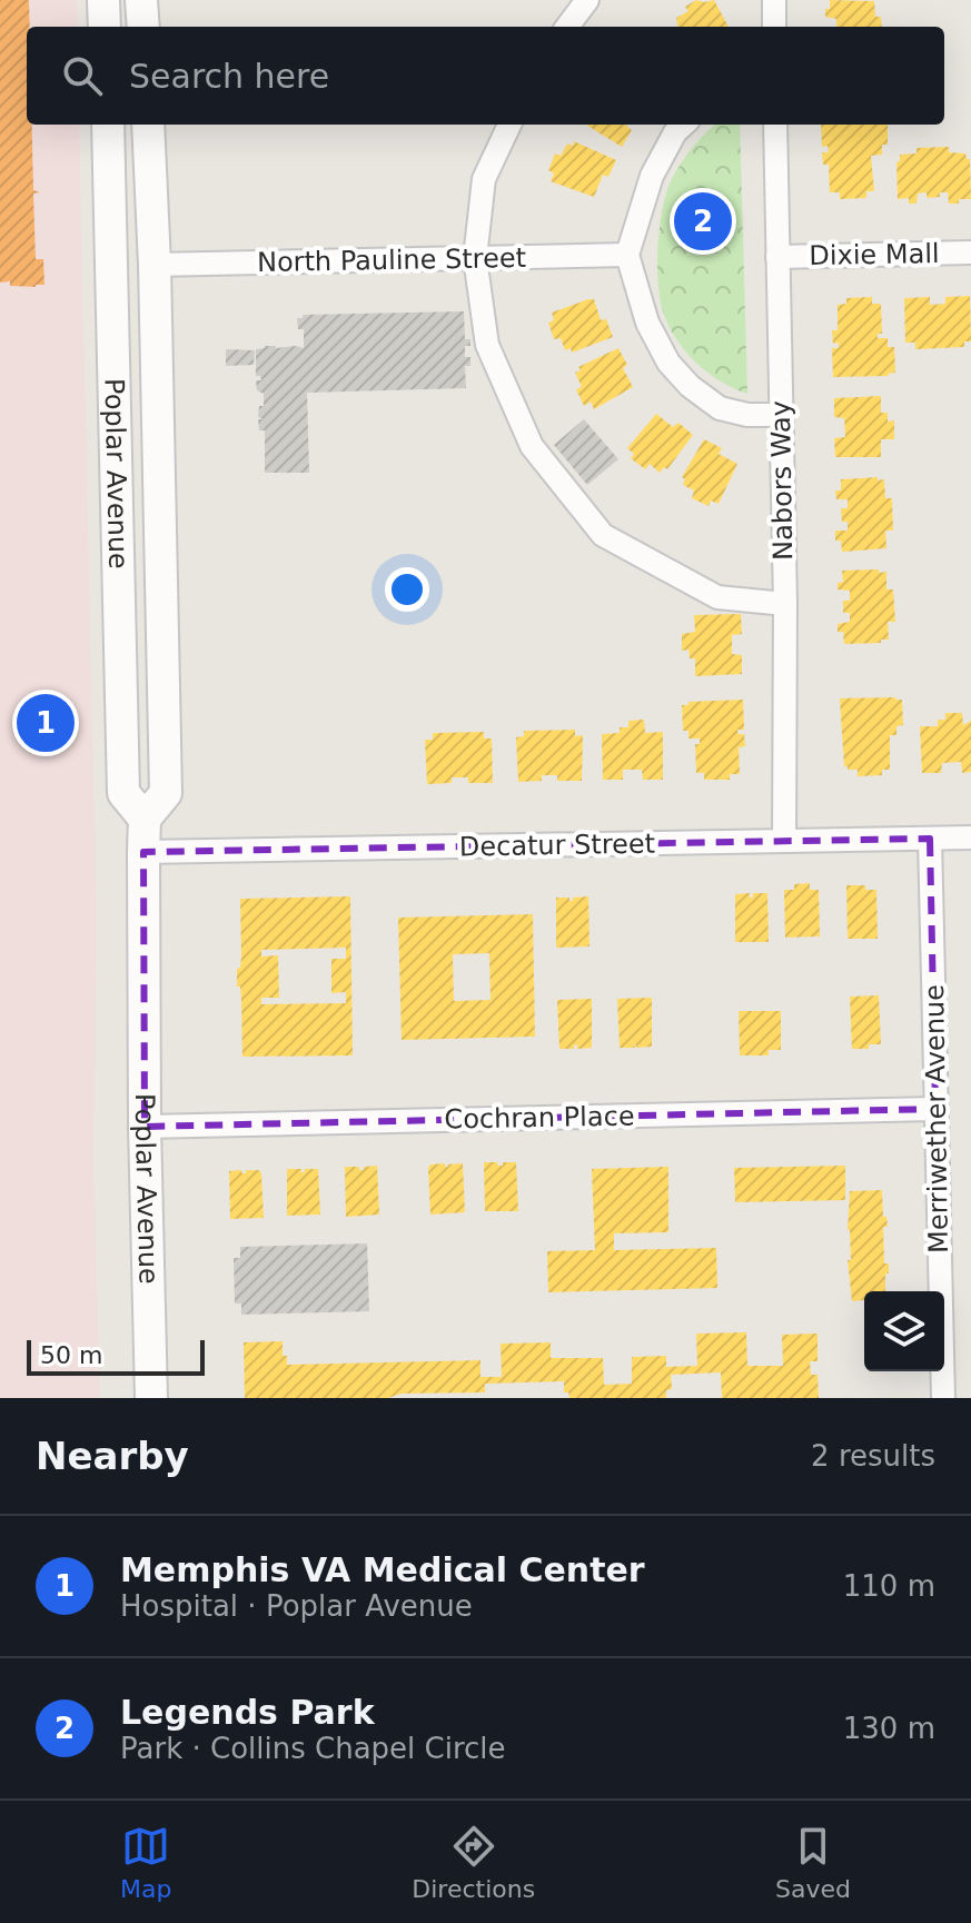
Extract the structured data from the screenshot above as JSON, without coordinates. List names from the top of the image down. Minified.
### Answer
{"streets":{"main road":["Poplar Avenue"],"street":["Dixie Mall","North Pauline Street","Nabors Way","Decatur Street","Cochran Place","Merriwether Avenue"]},"crossings":[["Dixie Mall","Nabors Way"],["North Pauline Street","Poplar Avenue"],["Poplar Avenue","Decatur Street"],["Poplar Avenue","Cochran Place"],["Nabors Way","Decatur Street"],["Decatur Street","Merriwether Avenue"],["Cochran Place","Merriwether Avenue"]],"scale_bar":"50 m","page":{"search":"Search here","pins":["2","1"],"scale":"50 m","heading":["Nearby","2 results"],"list":[{"mark":"1","name":"Memphis VA Medical Center","note":"Hospital · Poplar Avenue","value":"110 m"},{"mark":"2","name":"Legends Park","note":"Park · Collins Chapel Circle","value":"130 m"}],"nav":["Map","Directions","Saved"]}}
